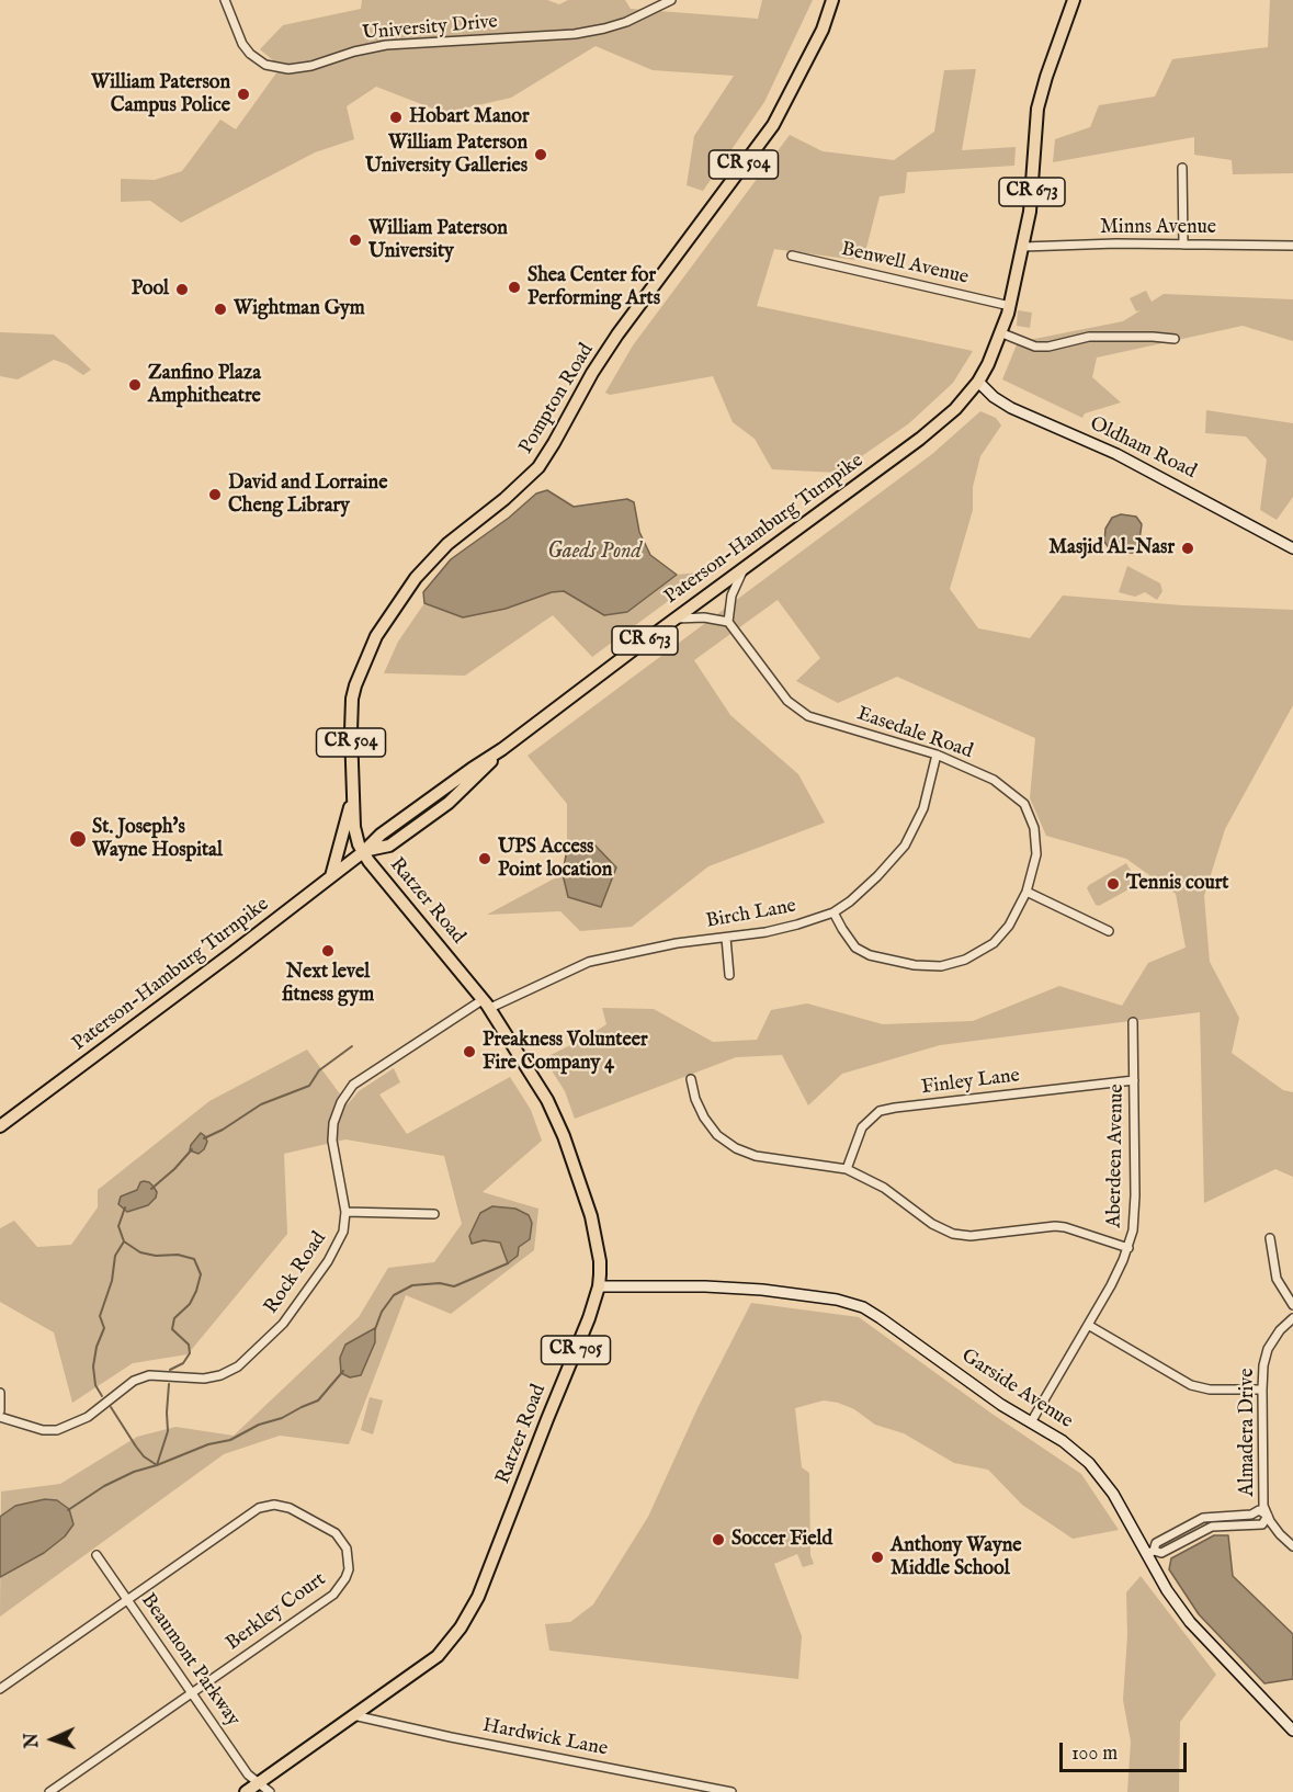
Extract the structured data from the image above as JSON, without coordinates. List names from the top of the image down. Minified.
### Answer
{"streets":{"main road":["CR 504","CR 673","Pompton Road","Paterson-Hamburg Turnpike","Ratzer Road","CR 705"],"street":["University Drive","Minns Avenue","Benwell Avenue","Oldham Road","Easedale Road","Birch Lane","Finley Lane","Aberdeen Avenue","Rock Road","Garside Avenue","Almadera Drive","Berkley Court","Beaumont Parkway","Hardwick Lane"]},"crossings":[["CR 673","Minns Avenue"],["CR 673","Benwell Avenue"],["CR 673","Oldham Road"],["CR 673","Paterson-Hamburg Turnpike"],["Pompton Road","Paterson-Hamburg Turnpike"],["Pompton Road","Ratzer Road"],["Oldham Road","Paterson-Hamburg Turnpike"],["Paterson-Hamburg Turnpike","Ratzer Road"],["Easedale Road","Birch Lane"],["Ratzer Road","Birch Lane"],["Ratzer Road","Rock Road"],["Ratzer Road","Garside Avenue"],["Ratzer Road","Beaumont Parkway"],["Ratzer Road","Hardwick Lane"],["Birch Lane","Rock Road"],["Finley Lane","Aberdeen Avenue"],["Aberdeen Avenue","Garside Avenue"],["Berkley Court","Beaumont Parkway"]],"water":["Gaeds Pond"],"places":["William Paterson Campus Police","Hobart Manor","William Paterson University Galleries","William Paterson University","Shea Center for Performing Arts","Pool","Wightman Gym","Zanfino Plaza Amphitheatre","David and Lorraine Cheng Library","Masjid Al-Nasr","St. Joseph's Wayne Hospital","UPS Access Point location","Tennis court","Next level fitness gym","Preakness Volunteer Fire Company 4","Soccer Field","Anthony Wayne Middle School"],"scale_bar":"100 m","north":"left"}
